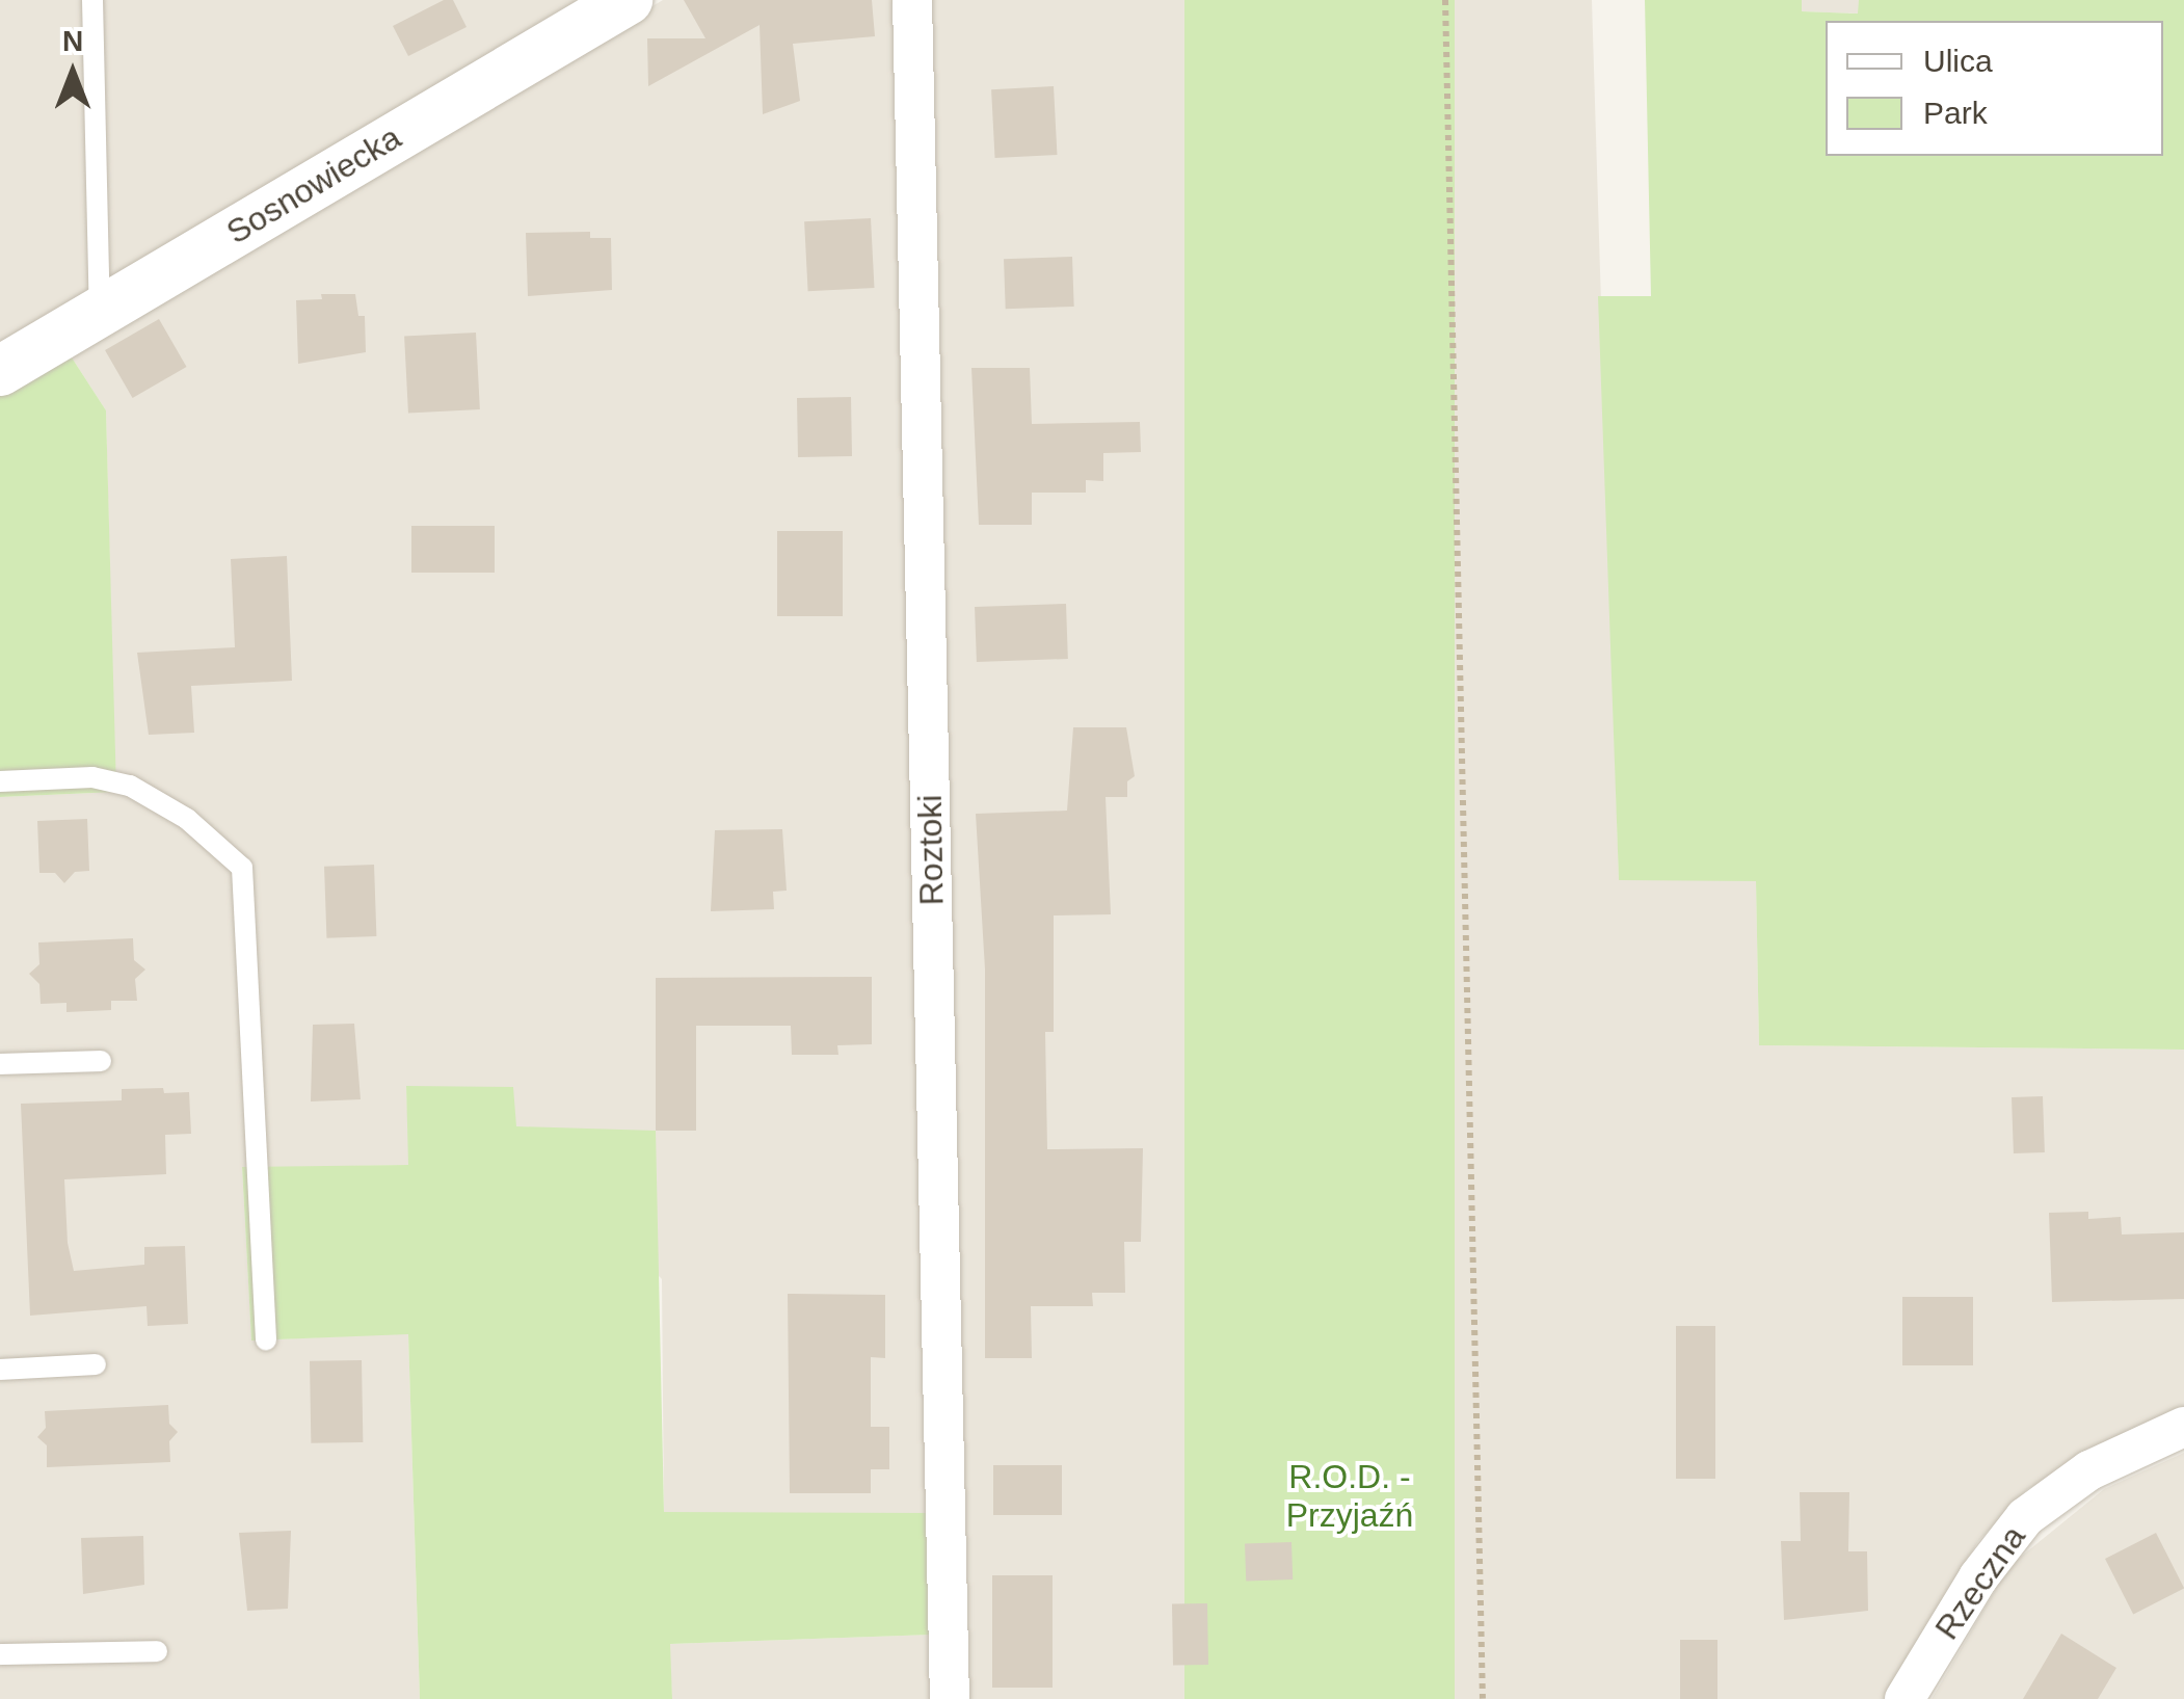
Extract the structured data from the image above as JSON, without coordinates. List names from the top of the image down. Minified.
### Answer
{"streets":{"street":["Sosnowiecka","Roztoki","Rzeczna"]},"parks":["R.O.D. - Przyjaźń"],"legend":["Ulica","Park"],"north":"top"}
